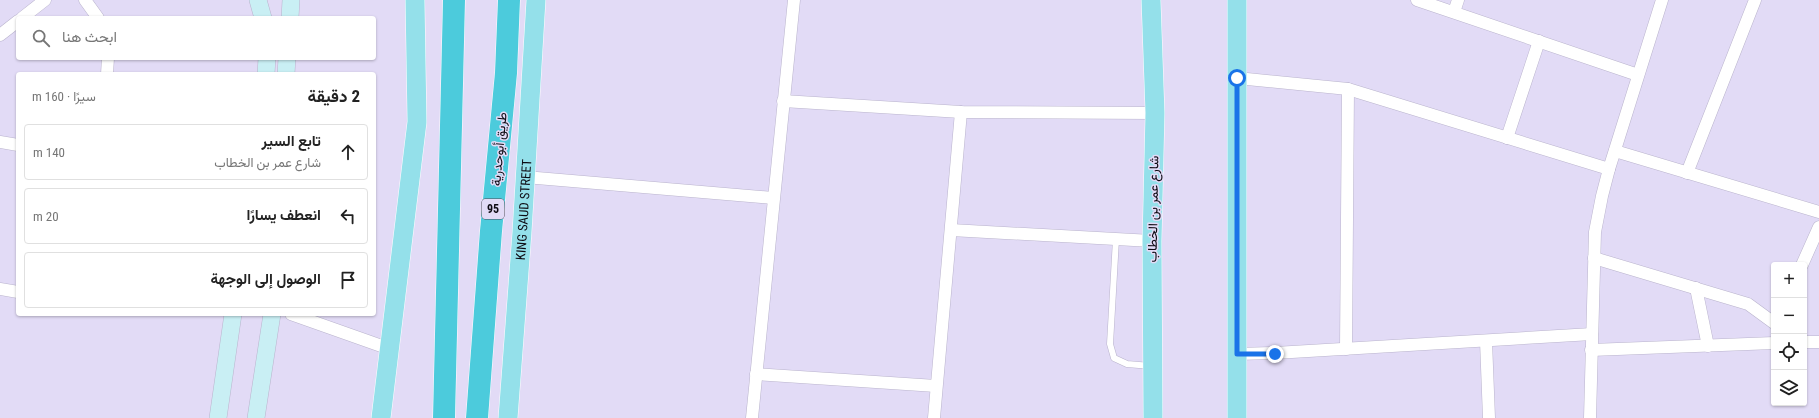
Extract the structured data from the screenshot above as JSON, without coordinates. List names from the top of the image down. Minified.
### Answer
{"streets":{"highway":["طريق أبوحدرية","95"],"main road":["KING SAUD STREET","شارع عمر بن الخطاب"]},"page":{"search":"ابحث هنا","heading":["2 دقيقة","سيرًا · 160 m"],"list":[["تابع السير","شارع عمر بن الخطاب","140 m"],["انعطف يسارًا","20 m"],"الوصول إلى الوجهة"],"map_buttons":["+","−"]}}
